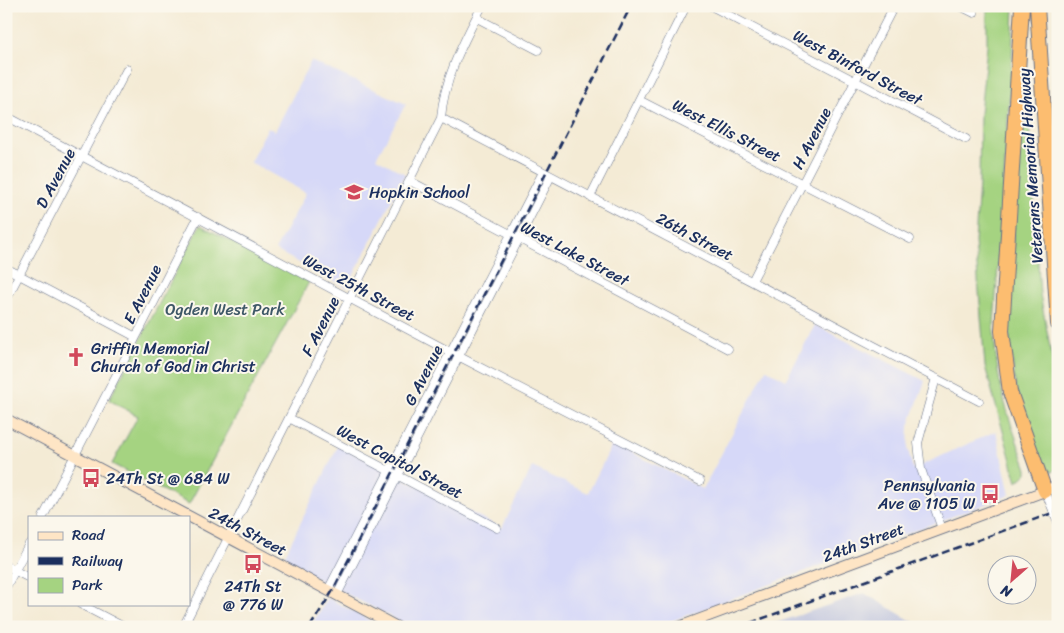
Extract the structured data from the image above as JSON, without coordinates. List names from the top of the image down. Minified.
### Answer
{"streets":{"highway":["Veterans Memorial Highway"],"main road":["24th Street"],"street":["West Binford Street","West Ellis Street","H Avenue","D Avenue","26th Street","West Lake Street","West 25th Street","E Avenue","F Avenue","G Avenue","West Capitol Street"]},"crossings":[["West Binford Street","H Avenue"],["West Ellis Street","H Avenue"],["H Avenue","26th Street"],["D Avenue","West 25th Street"],["26th Street","F Avenue"],["26th Street","G Avenue"],["West Lake Street","F Avenue"],["West Lake Street","G Avenue"],["West 25th Street","E Avenue"],["West 25th Street","F Avenue"],["West 25th Street","G Avenue"],["E Avenue","24th Street"],["F Avenue","West Capitol Street"],["F Avenue","24th Street"],["G Avenue","West Capitol Street"],["G Avenue","24th Street"]],"parks":["Ogden West Park"],"places":{"school or university":["Hopkin School"],"church":["Griffin Memorial Church of God in Christ"],"bus stop":["24Th St @ 684 W","Pennsylvania Ave @ 1105 W","24Th St @ 776 W"]},"legend":["Road","Railway","Park"],"north":"bottom left"}
